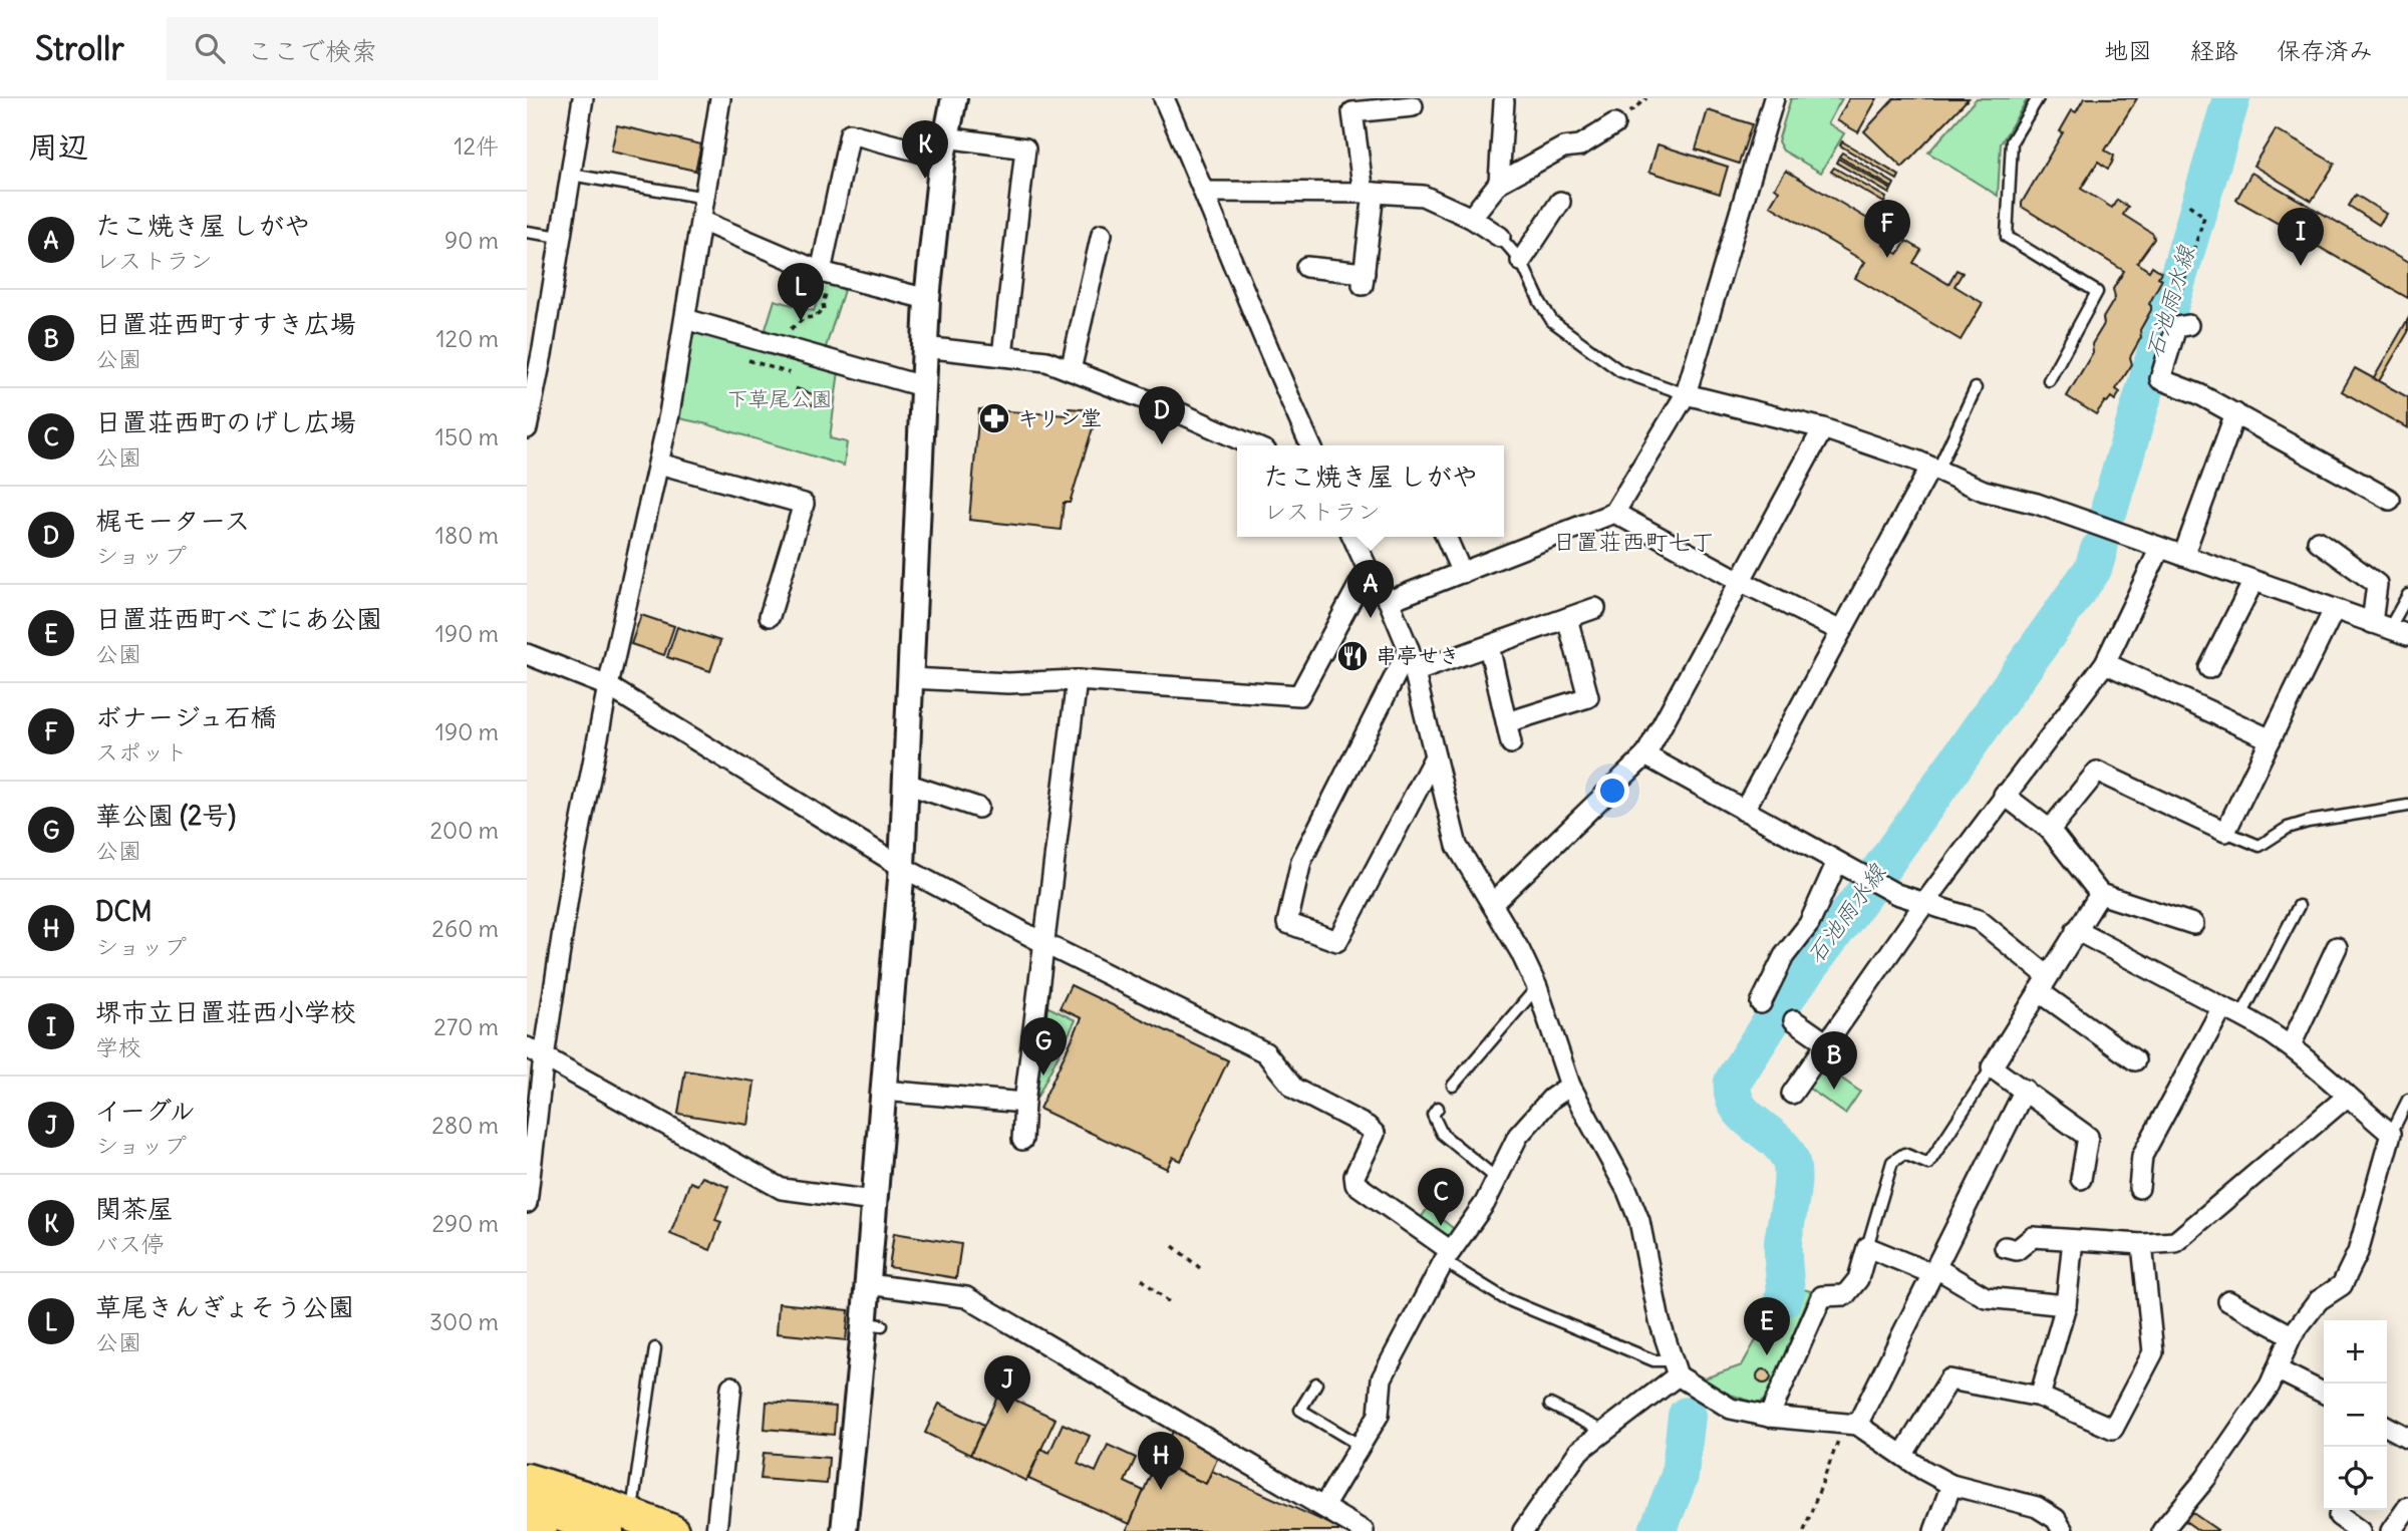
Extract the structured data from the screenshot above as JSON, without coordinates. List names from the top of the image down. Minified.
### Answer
{"districts":["日置荘西町七丁"],"water":["石池雨水線"],"parks":["下草尾公園"],"places":{"pharmacy":["キリン堂"],"restaurant":["串亭せき"]},"page":{"header":"Strollr","search":"ここで検索","nav":["地図","経路","保存済み"],"heading":["周辺","12件"],"pins":["K","F","I","L","D","A","G","B","C","E","J","H"],"list":[{"mark":"A","name":"たこ焼き屋 しがや","note":"レストラン","value":"90 m"},{"mark":"B","name":"日置荘西町すすき広場","note":"公園","value":"120 m"},{"mark":"C","name":"日置荘西町のげし広場","note":"公園","value":"150 m"},{"mark":"D","name":"梶モータース","note":"ショップ","value":"180 m"},{"mark":"E","name":"日置荘西町べごにあ公園","note":"公園","value":"190 m"},{"mark":"F","name":"ボナージュ石橋","note":"スポット","value":"190 m"},{"mark":"G","name":"華公園 (2号)","note":"公園","value":"200 m"},{"mark":"H","name":"DCM","note":"ショップ","value":"260 m"},{"mark":"I","name":"堺市立日置荘西小学校","note":"学校","value":"270 m"},{"mark":"J","name":"イーグル","note":"ショップ","value":"280 m"},{"mark":"K","name":"関茶屋","note":"バス停","value":"290 m"},{"mark":"L","name":"草尾きんぎょそう公園","note":"公園","value":"300 m"}],"popup":["たこ焼き屋 しがや","レストラン"],"map_buttons":["+","−"]}}
